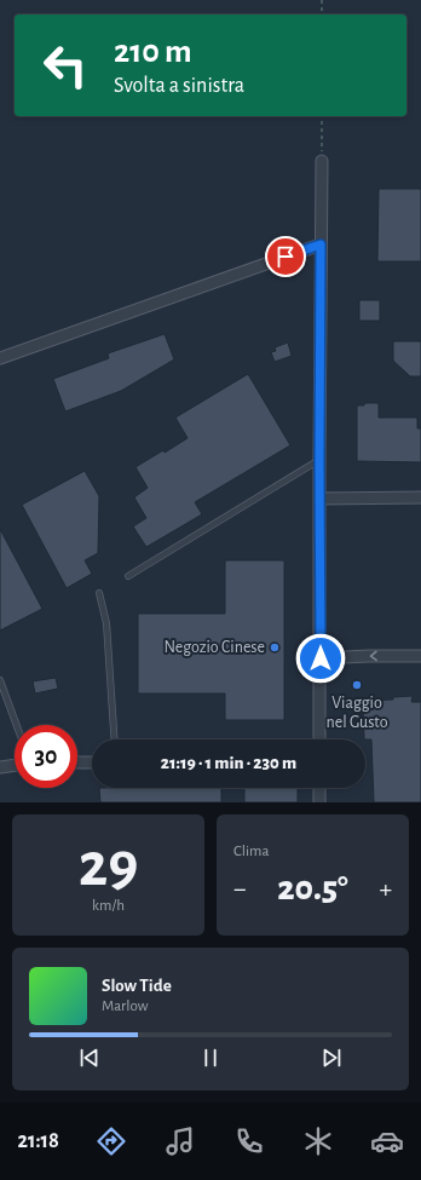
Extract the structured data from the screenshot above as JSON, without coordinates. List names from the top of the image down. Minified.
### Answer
{"places":["Negozio Cinese","Viaggio nel Gusto"],"page":{"turn":["210 m","Svolta a sinistra"],"limit":"30","trip":"21:19 · 1 min · 230 m","tile":[["29","km/h"],"Clima"],"heat":["−","20.5°","+"],"song":["Slow Tide","Marlow"],"tabs":"21:18"}}
